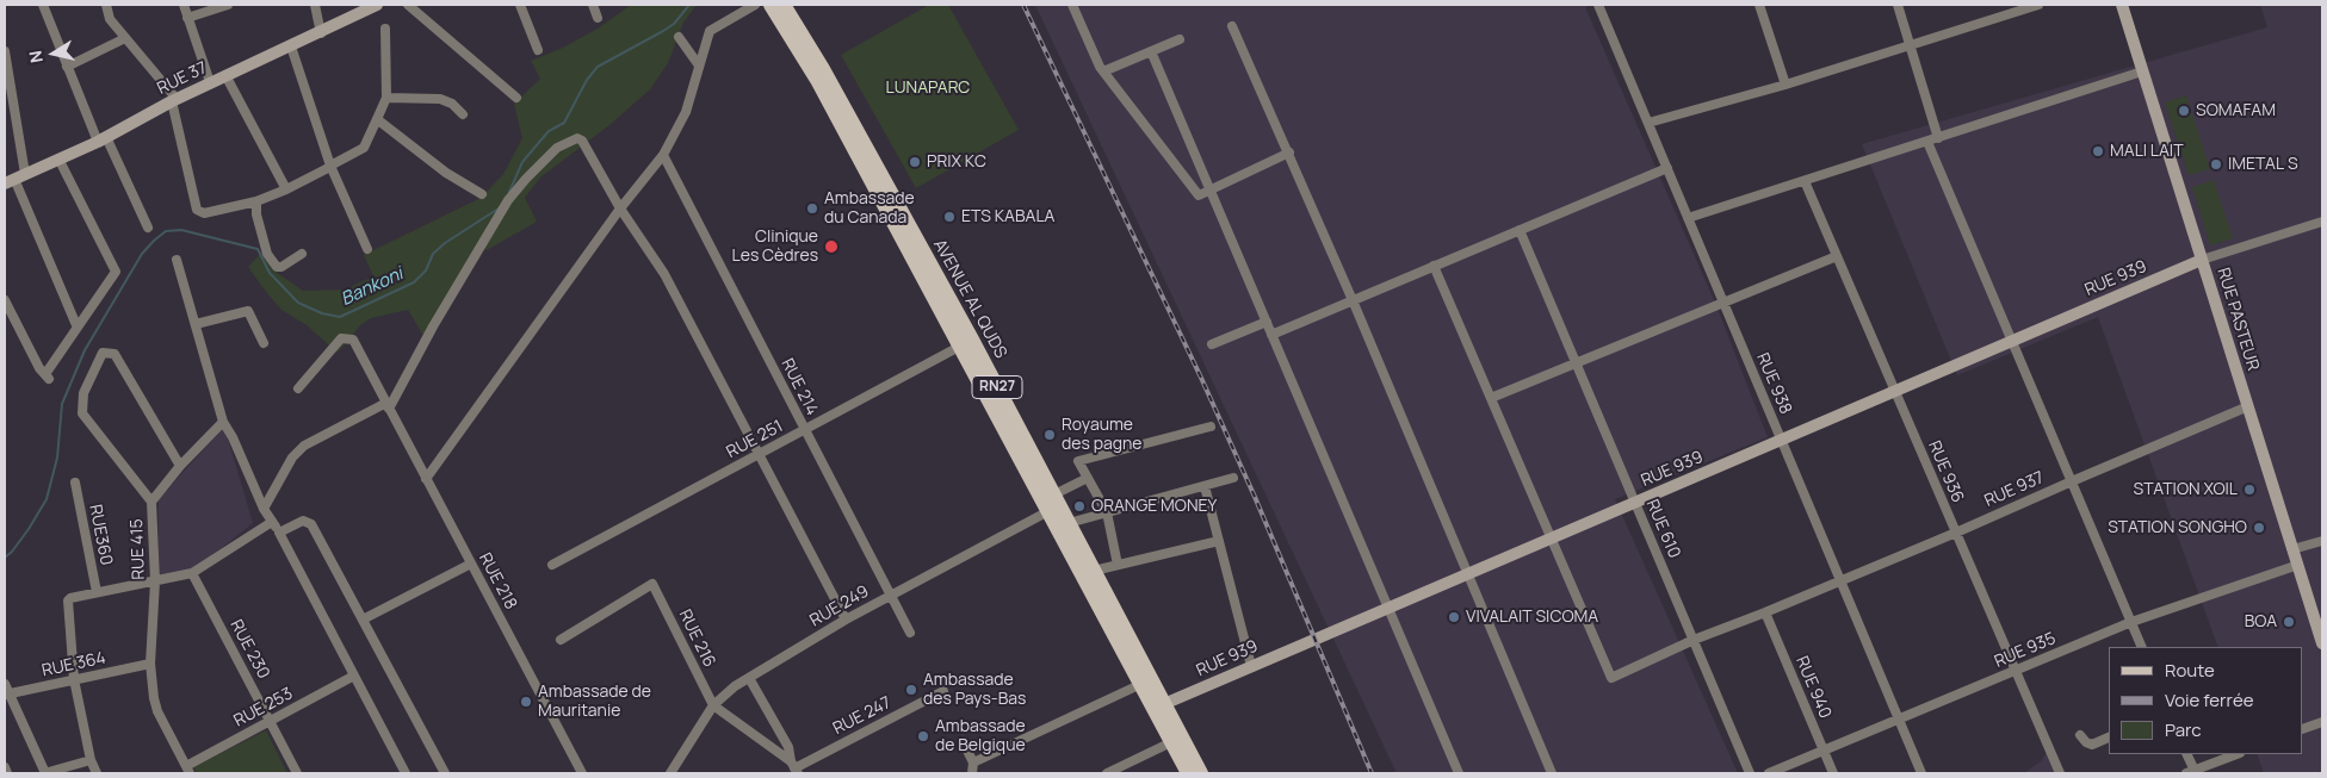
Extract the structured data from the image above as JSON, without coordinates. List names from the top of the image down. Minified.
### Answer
{"streets":{"main road":["RUE 37","RUE 939","AVENUE AL QUDS","RUE PASTEUR","RN27"],"street":["RUE 938","RUE 214","RUE 251","RUE 936","RUE 937","RUE 610","RUE360","RUE 415","RUE 218","RUE 249","RUE 216","RUE 230","RUE 935","RUE 364","RUE 940","RUE 253","RUE 247"]},"crossings":[["RUE 939","AVENUE AL QUDS"],["RUE 939","RUE PASTEUR"],["RUE 939","RUE 938"],["RUE 939","RUE 936"],["RUE 939","RUE 937"],["RUE 939","RUE 610"],["AVENUE AL QUDS","RUE 251"],["AVENUE AL QUDS","RUE 249"],["RUE PASTEUR","RUE 937"],["RUE PASTEUR","RUE 935"],["RUE 938","RUE 937"],["RUE 938","RUE 935"],["RUE 214","RUE 251"],["RUE 214","RUE 249"],["RUE 936","RUE 937"],["RUE 936","RUE 935"],["RUE 937","RUE 610"],["RUE 937","RUE 940"],["RUE 415","RUE 364"],["RUE 415","RUE 253"],["RUE 249","RUE 216"],["RUE 216","RUE 247"],["RUE 230","RUE 253"],["RUE 935","RUE 940"]],"water":["Bankoni"],"parks":["LUNAPARC"],"places":["SOMAFAM","MALI LAIT","PRIX KC","IMETAL S","Ambassade du Canada","ETS KABALA","Clinique Les Cèdres","Royaume des pagne","STATION XOIL","ORANGE MONEY","STATION SONGHO","VIVALAIT SICOMA","BOA","Ambassade des Pays-Bas","Ambassade de Mauritanie","Ambassade de Belgique"],"legend":["Route","Voie ferrée","Parc"],"north":"left"}
